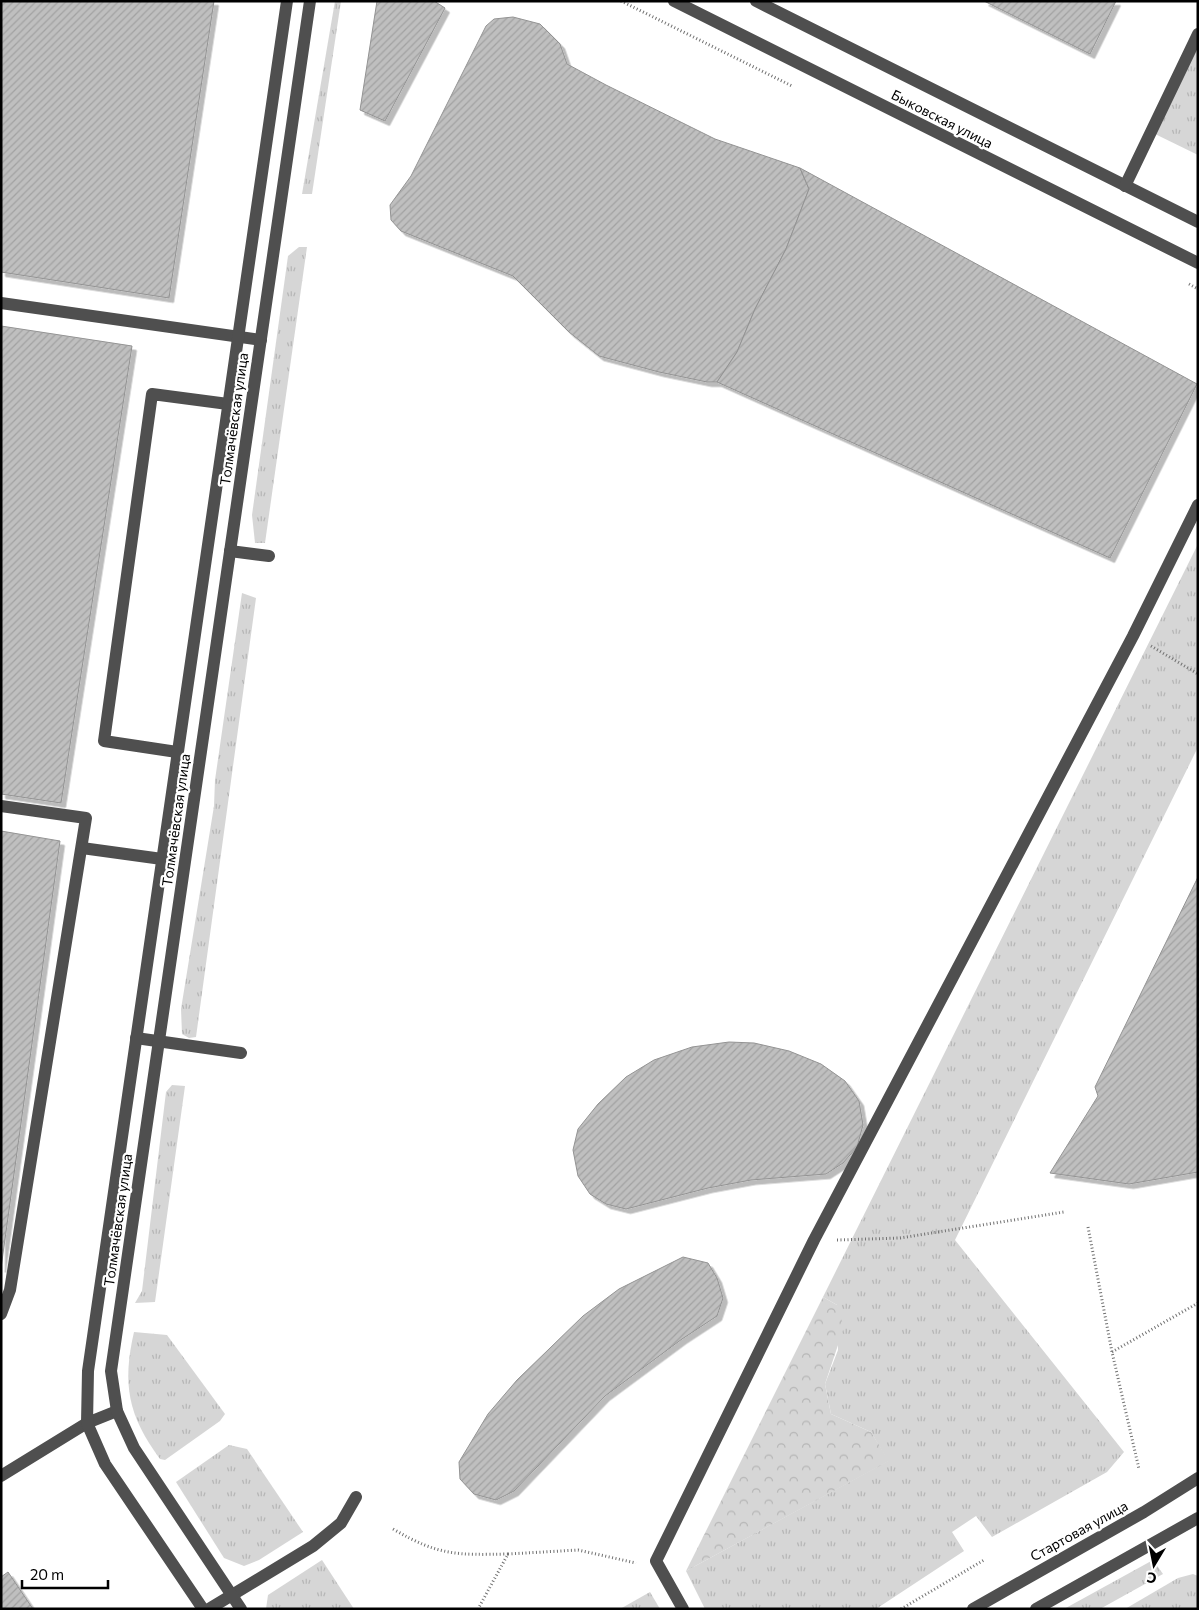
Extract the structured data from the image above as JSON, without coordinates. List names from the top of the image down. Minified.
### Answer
{"streets":{"street":["Быковская улица","Толмачёвская улица","Стартовая улица"]},"scale_bar":"20 m","north":"bottom"}
